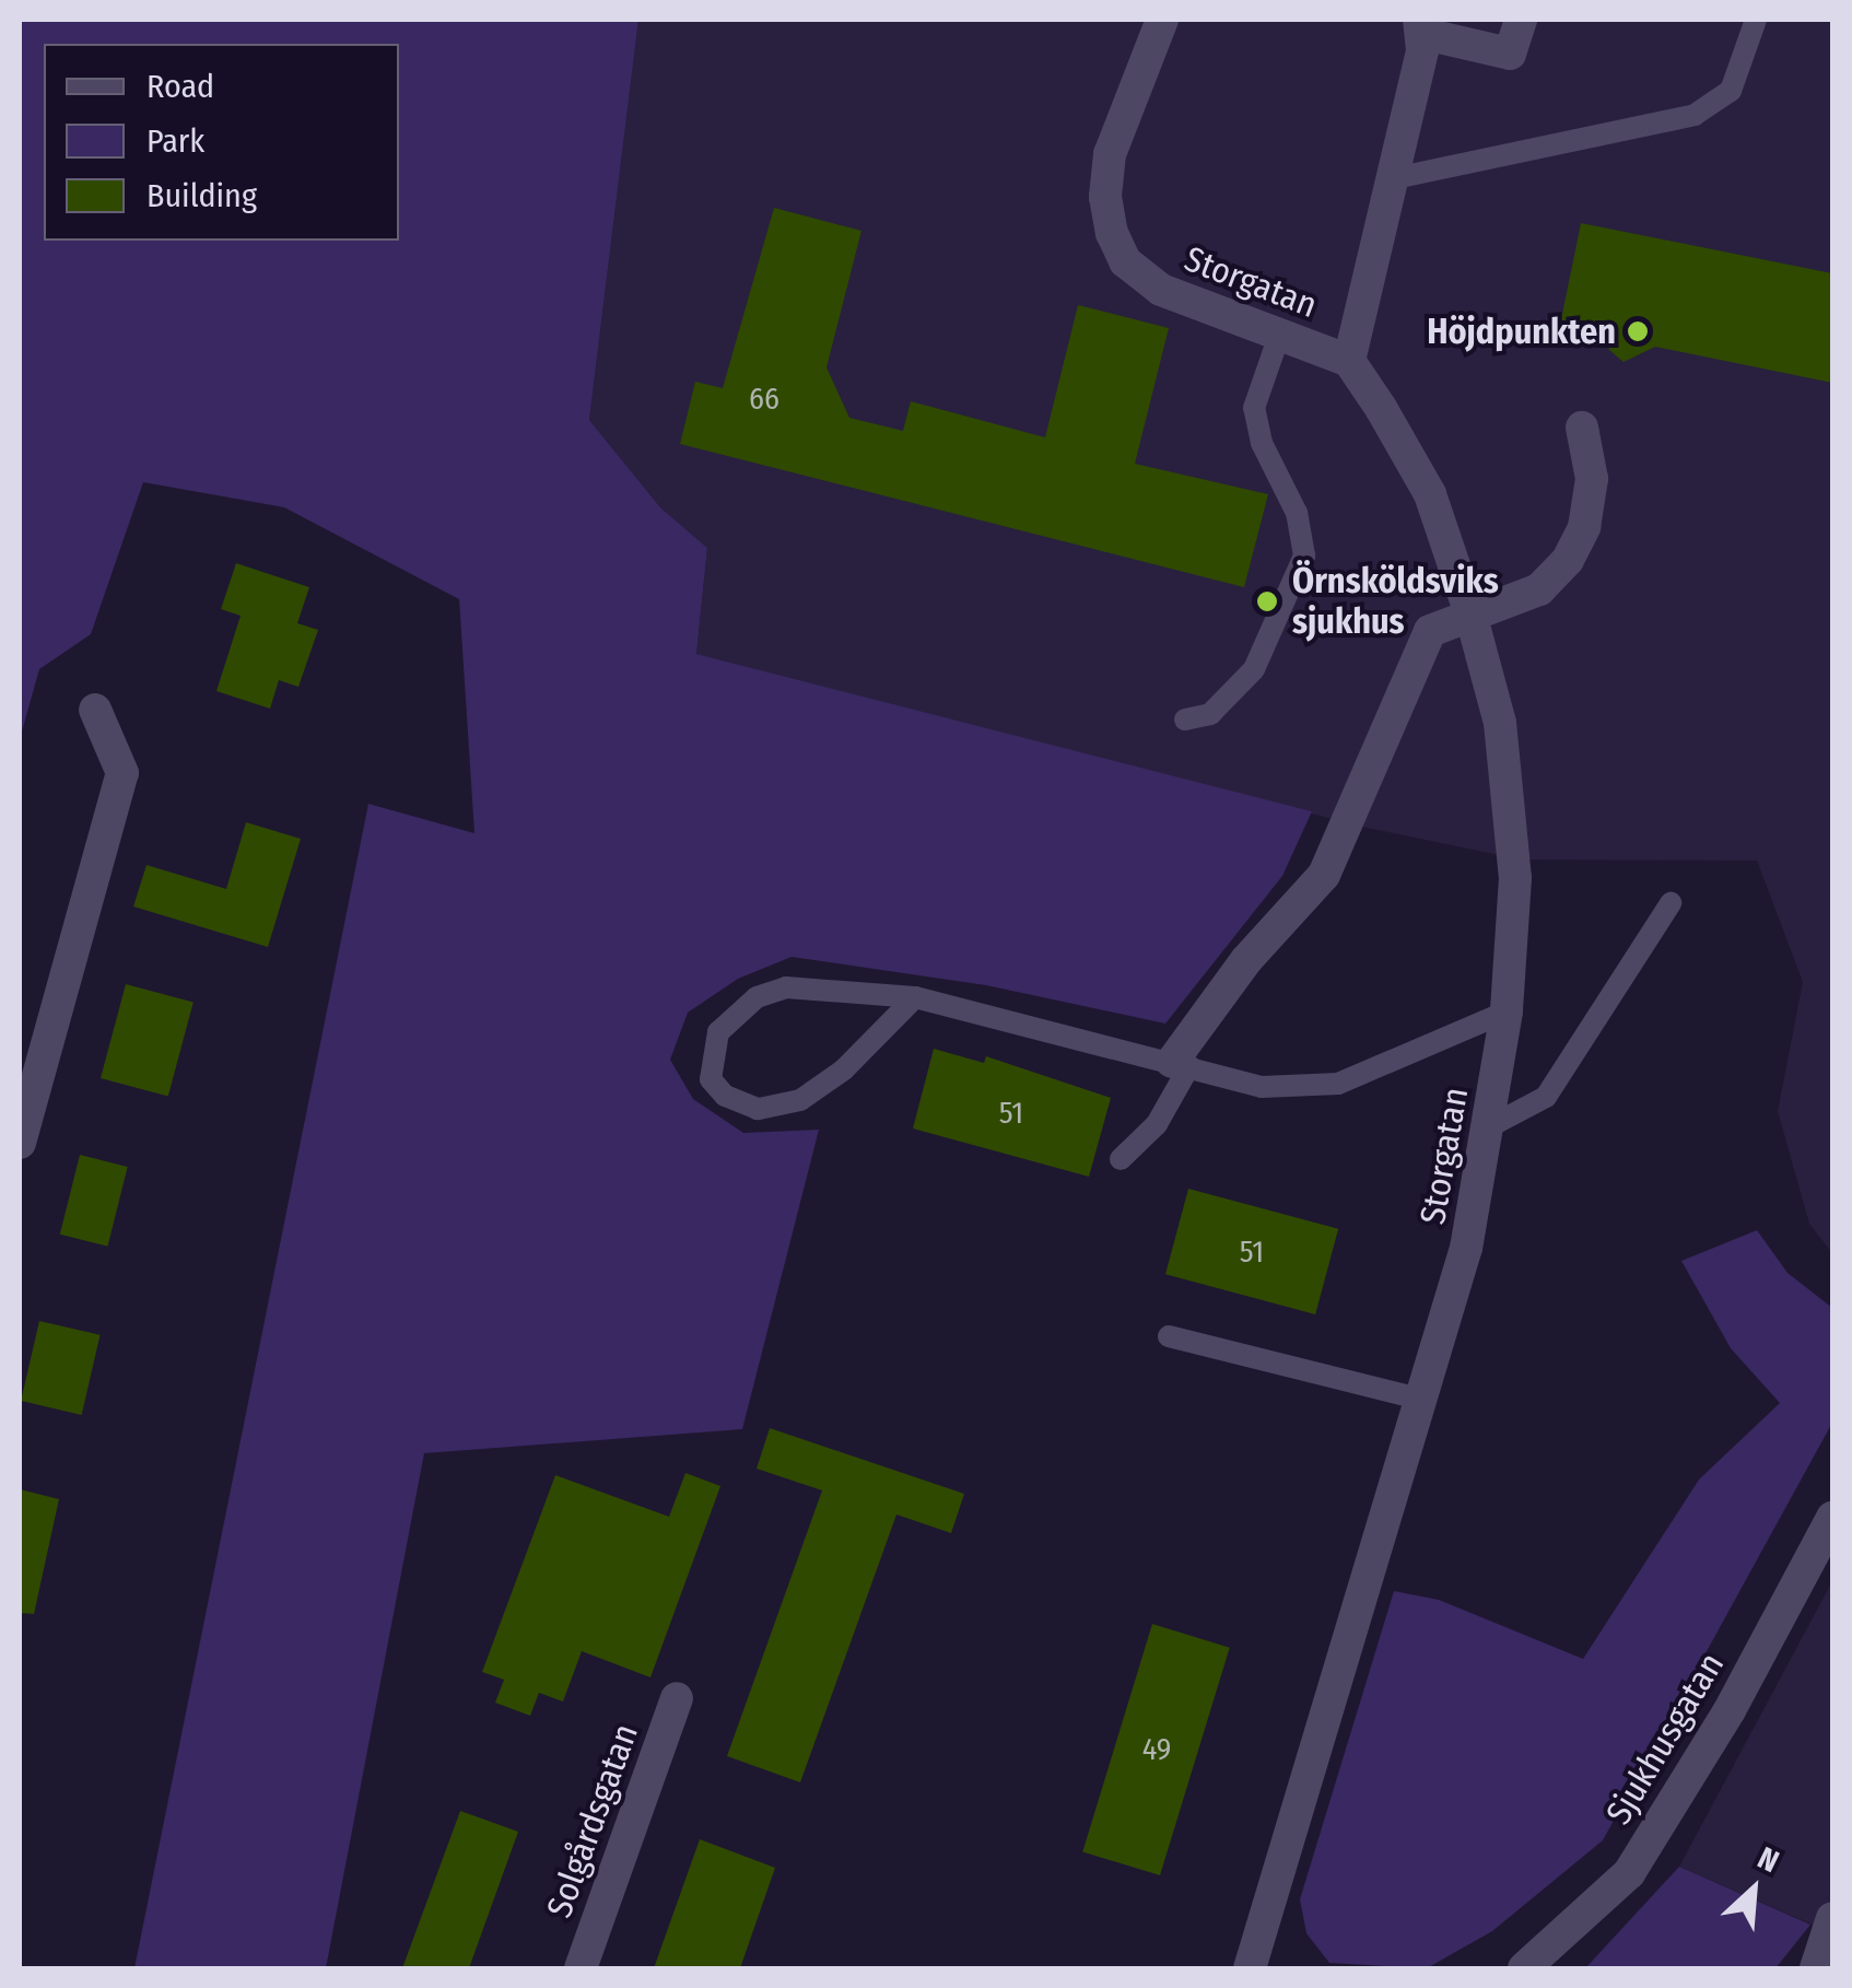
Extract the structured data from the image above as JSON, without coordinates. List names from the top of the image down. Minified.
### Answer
{"streets":{"street":["Storgatan","Sjukhusgatan","Solgårdsgatan"]},"places":["Höjdpunkten","Örnsköldsviks sjukhus"],"house_numbers":["66","51","51","49"],"legend":["Road","Park","Building"],"north":"top right"}
